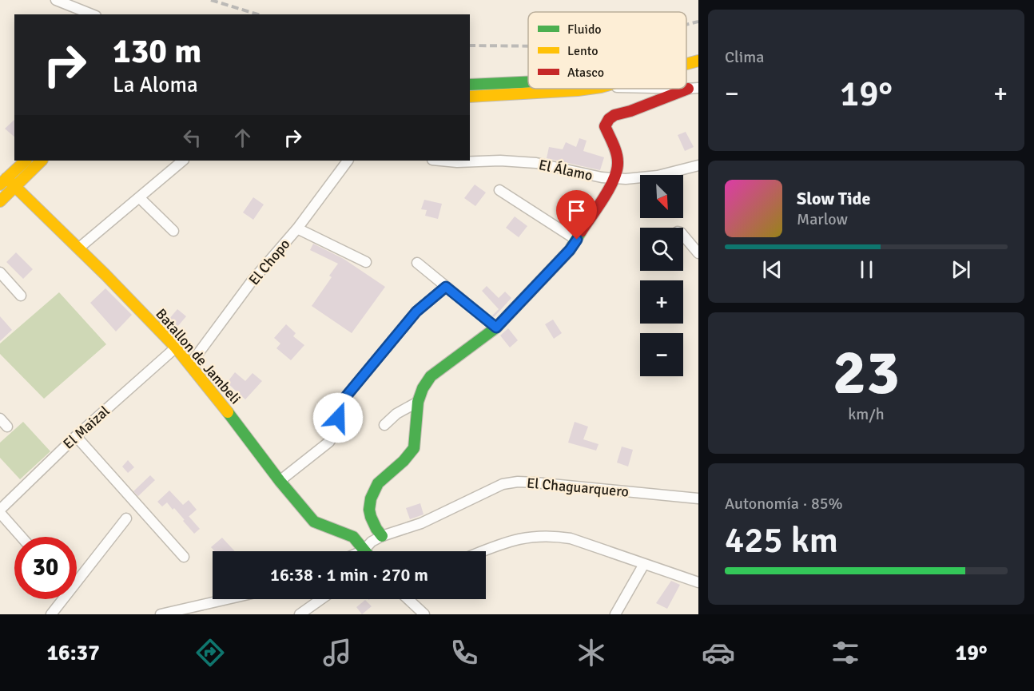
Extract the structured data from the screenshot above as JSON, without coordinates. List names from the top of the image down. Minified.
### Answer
{"streets":{"street":["El Álamo","El Chopo","Batallon de Jambeli","El Maizal","El Chaguarquero"]},"crossings":[["El Chopo","Batallon de Jambeli"],["Batallon de Jambeli","El Maizal"],["Batallon de Jambeli","El Chaguarquero"]],"legend":["Fluido","Lento","Atasco"],"north":"bottom right","page":{"tile":["Clima",["23","km/h"],["Autonomía · 85%","425 km"]],"turn":["130 m","La Aloma"],"heat":["−","19°","+"],"map_buttons":["+","−"],"song":["Slow Tide","Marlow"],"limit":"30","trip":"16:38 · 1 min · 270 m","tabs":["16:37","19°"]}}
